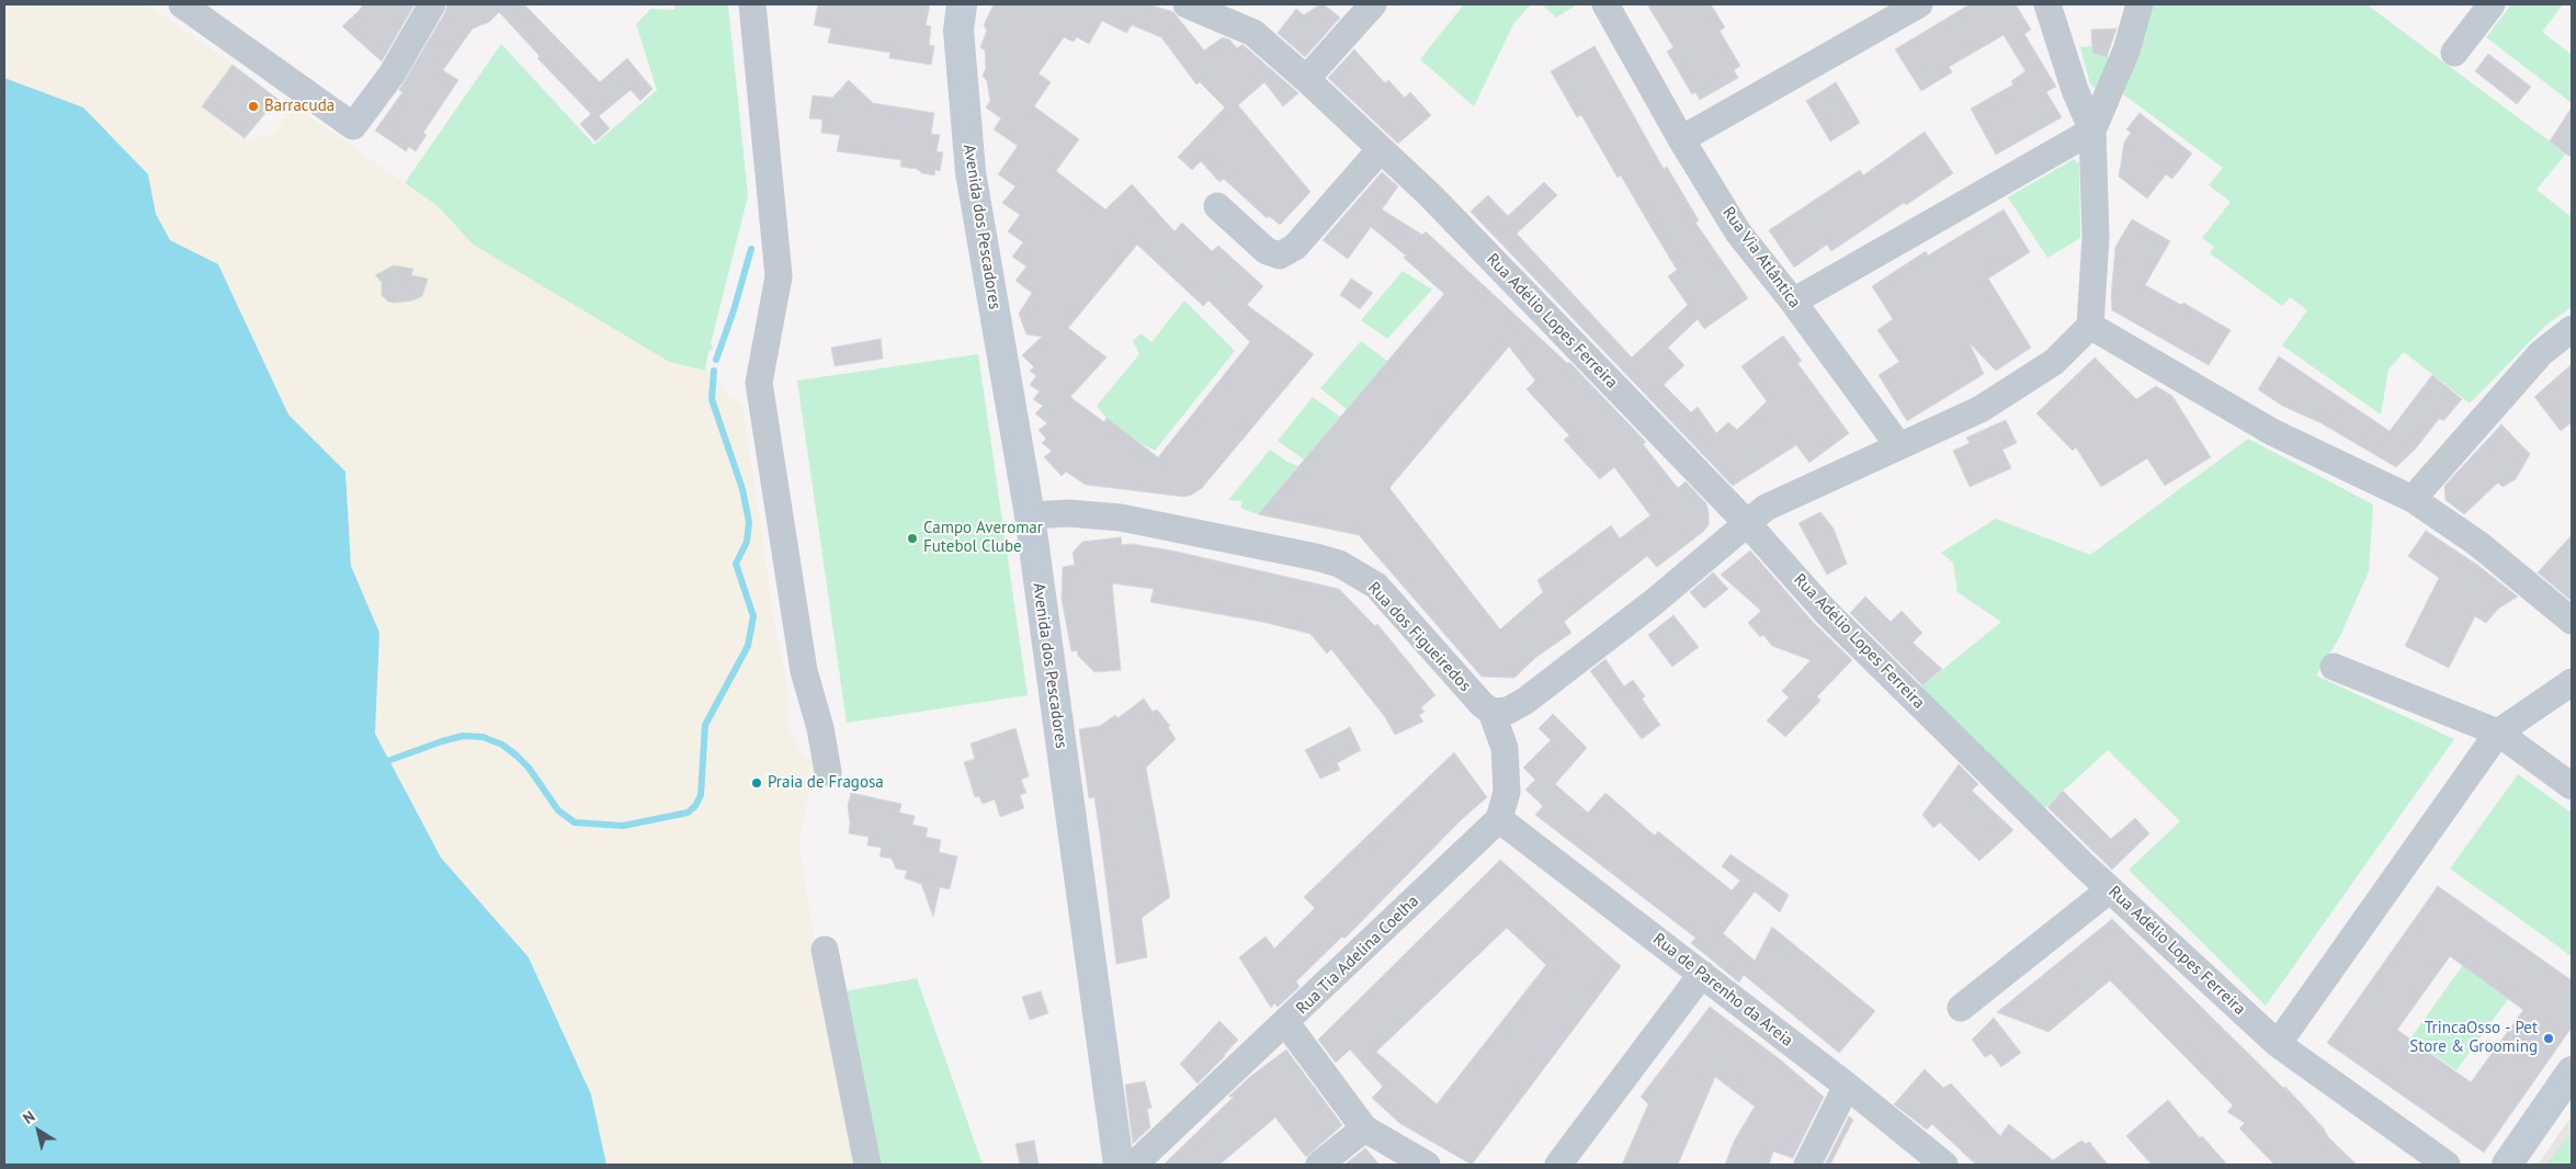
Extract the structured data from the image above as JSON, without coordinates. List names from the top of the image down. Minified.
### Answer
{"streets":{"street":["Avenida dos Pescadores","Rua Via Atlântica","Rua Adélio Lopes Ferreira","Rua dos Figueiredos","Rua Tia Adelina Coelha","Rua de Parenho da Areia"]},"crossings":[["Avenida dos Pescadores","Rua dos Figueiredos"],["Rua Tia Adelina Coelha","Rua de Parenho da Areia"]],"places":["Barracuda","Campo Averomar Futebol Clube","Praia de Fragosa","TrincaOsso - Pet Store & Grooming"],"north":"top left"}
